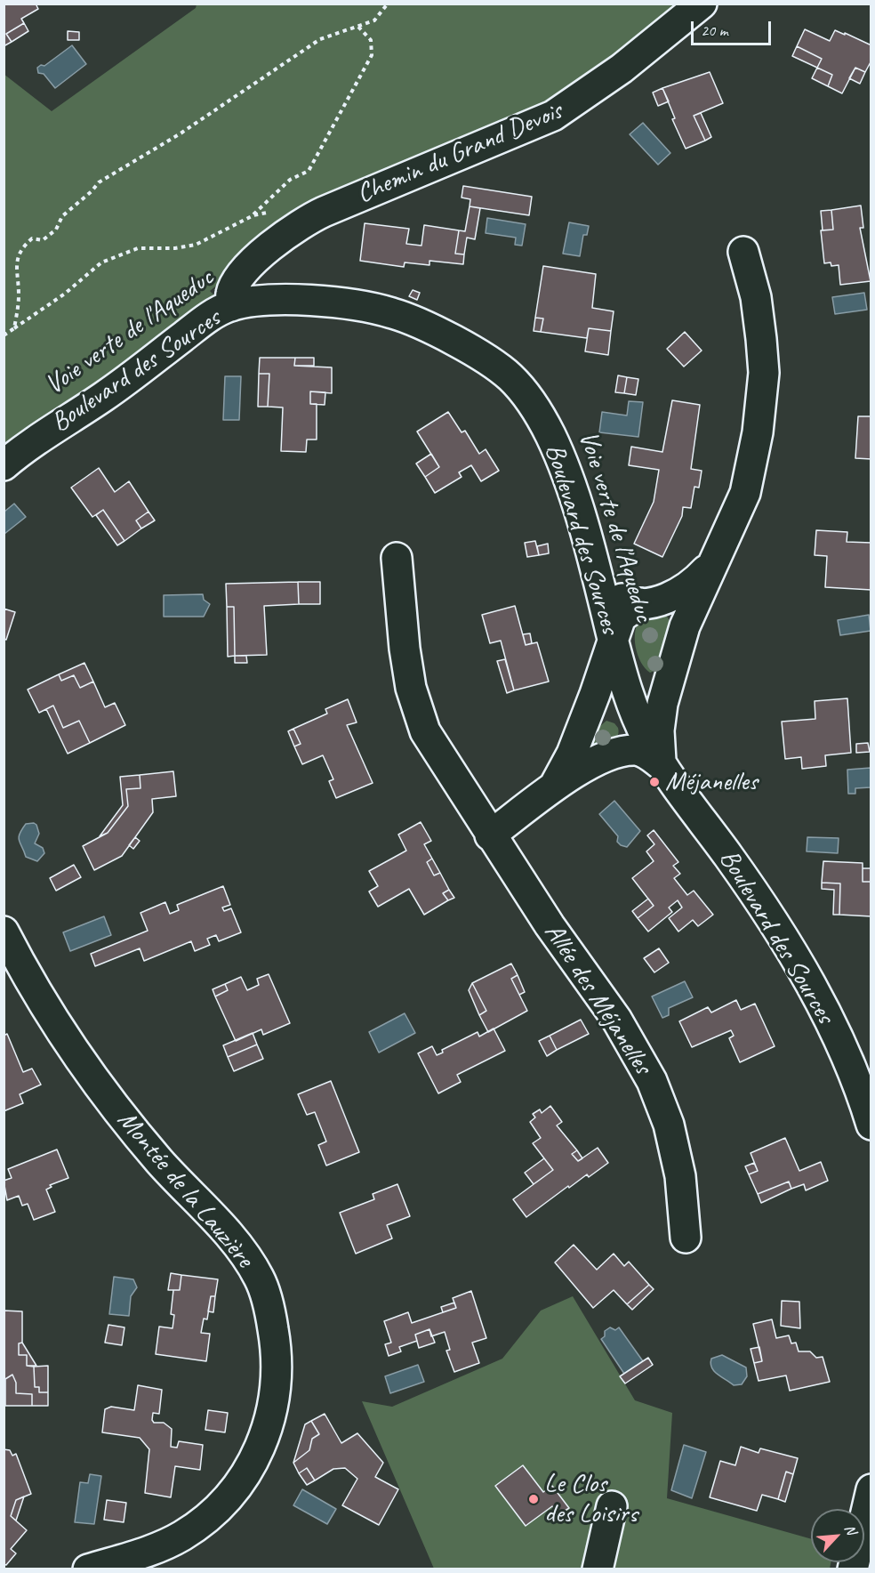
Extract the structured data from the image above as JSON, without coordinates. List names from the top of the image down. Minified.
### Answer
{"streets":{"street":["Chemin du Grand Devois","Boulevard des Sources","Allée des Méjanelles","Montée de la Lauzière"]},"crossings":[["Chemin du Grand Devois","Boulevard des Sources"]],"places":["Méjanelles","Le Clos des Loisirs"],"scale_bar":"20 m","north":"top right"}
